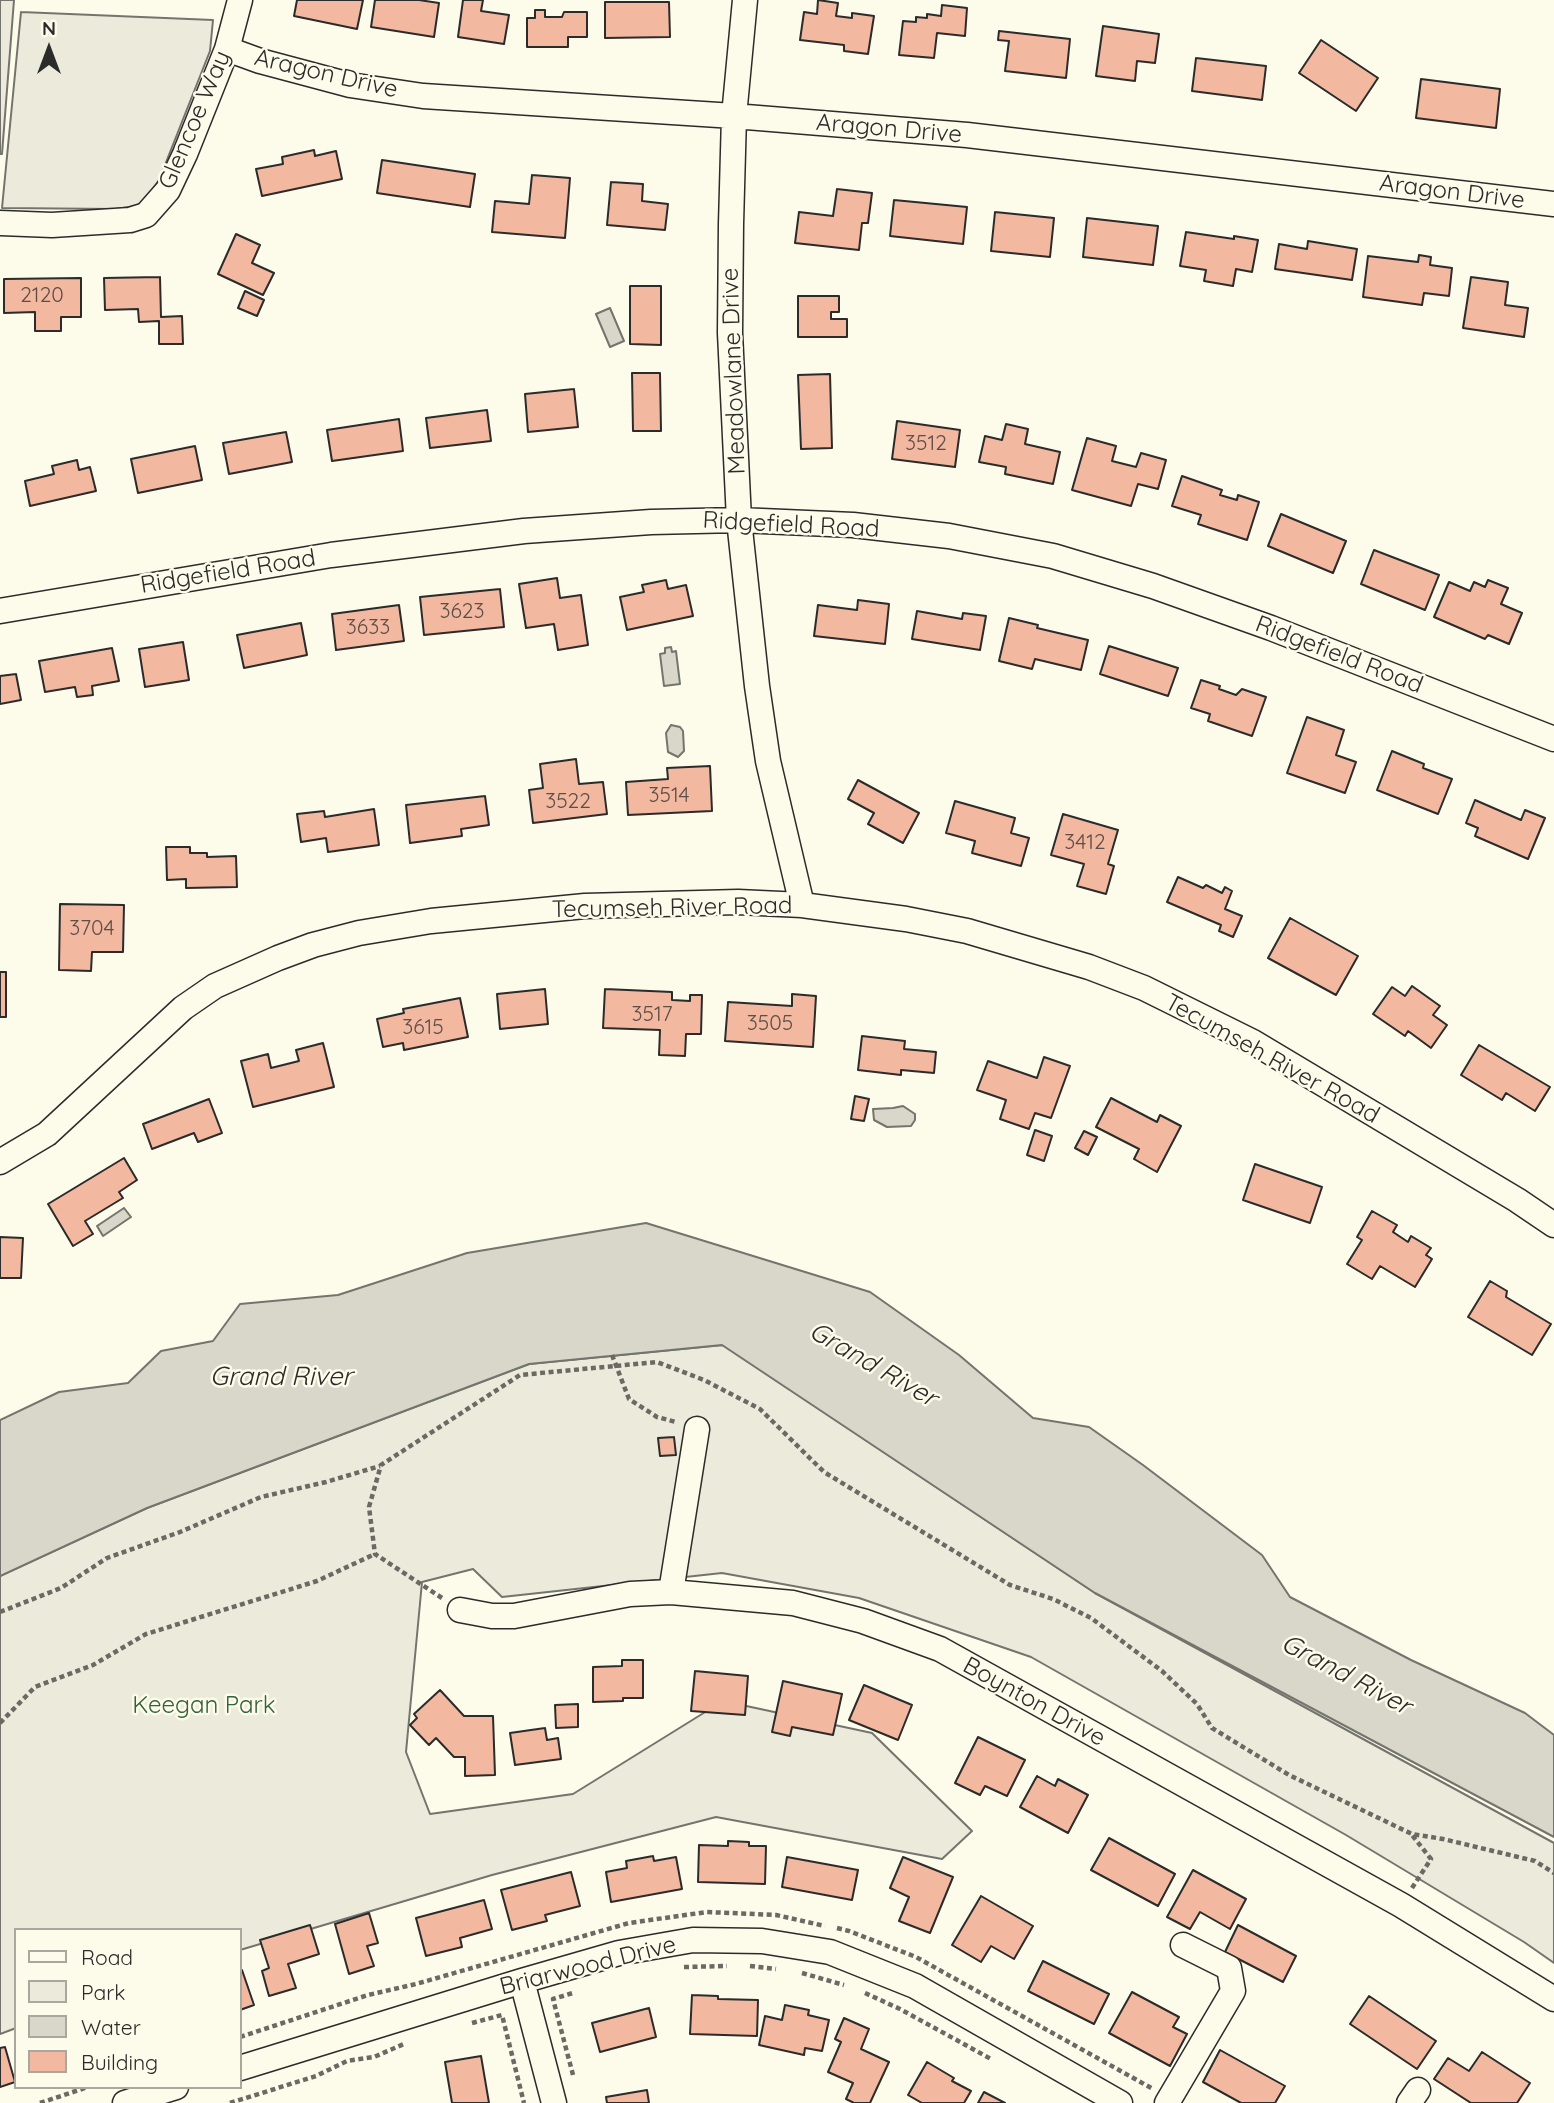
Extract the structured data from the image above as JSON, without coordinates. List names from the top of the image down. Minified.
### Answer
{"streets":{"street":["Aragon Drive","Glencoe Way","Meadowlane Drive","Ridgefield Road","Tecumseh River Road","Boynton Drive","Briarwood Drive"]},"crossings":[["Aragon Drive","Glencoe Way"],["Aragon Drive","Meadowlane Drive"],["Meadowlane Drive","Ridgefield Road"],["Meadowlane Drive","Tecumseh River Road"]],"water":["Grand River"],"parks":["Keegan Park"],"house_numbers":["2120","3512","3623","3633","3514","3522","3412","3704","3517","3505","3615"],"legend":["Road","Park","Water","Building"],"north":"top"}
